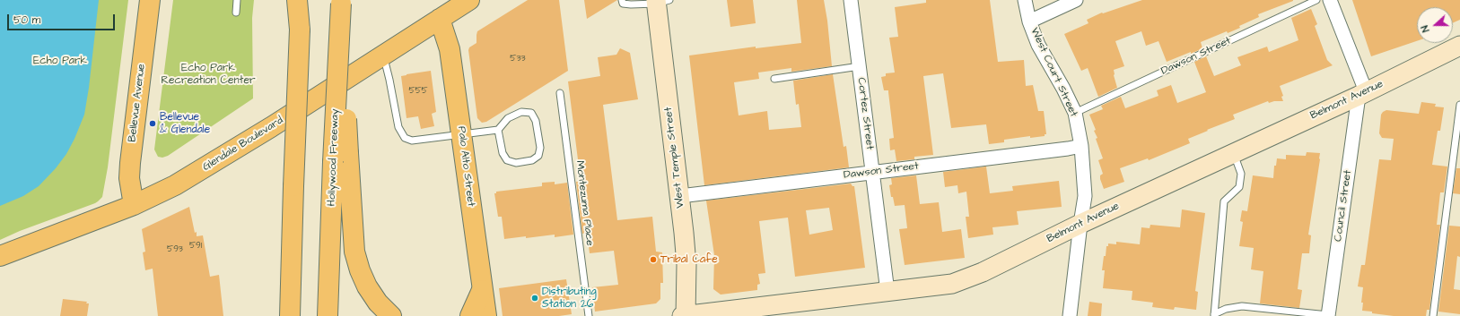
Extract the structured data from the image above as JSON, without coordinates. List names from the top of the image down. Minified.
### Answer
{"streets":{"main road":["Bellevue Avenue","Glendale Boulevard","Hollywood Freeway","Palo Alto Street"],"street":["Dawson Street","West Court Street","Belmont Avenue","Cortez Street","West Temple Street","Council Street"],"lane":["Montezuma Place"]},"crossings":[["Dawson Street","West Court Street"],["Dawson Street","Cortez Street"],["Dawson Street","West Temple Street"],["West Court Street","Belmont Avenue"],["Belmont Avenue","Cortez Street"],["Belmont Avenue","West Temple Street"],["Belmont Avenue","Council Street"],["Bellevue Avenue","Glendale Boulevard"],["Glendale Boulevard","Palo Alto Street"]],"parks":["Echo Park","Echo Park Recreation Center"],"places":["Bellevue & Glendale","Tribal Cafe","Distributing Station 26"],"house_numbers":["533","555","591","593"],"scale_bar":"50 m","north":"left"}
